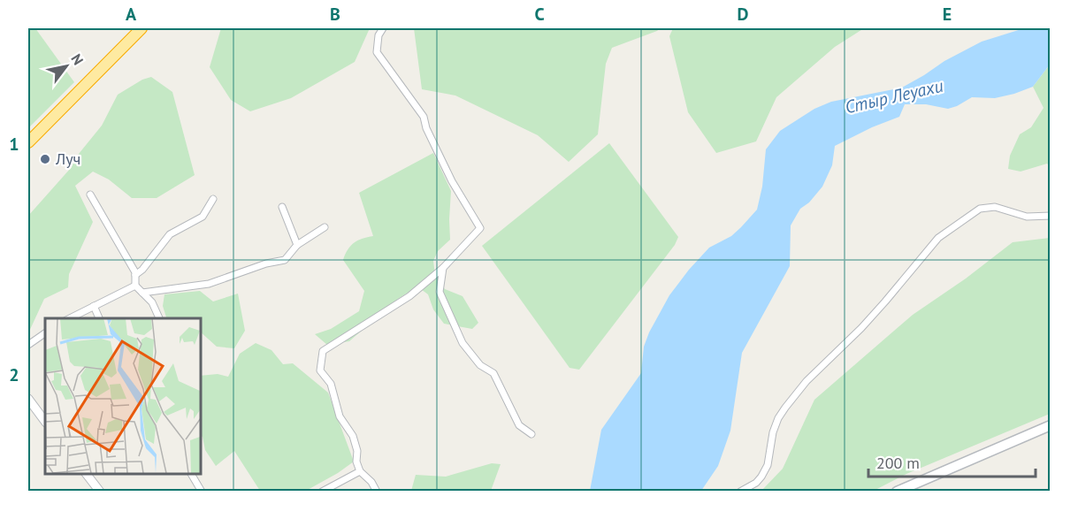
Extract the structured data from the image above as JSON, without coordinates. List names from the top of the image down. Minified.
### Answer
{"water":["Стыр Леуахи"],"places":["Луч"],"scale_bar":"200 m","north":"top right","grid":{"columns":["A","B","C","D","E"],"rows":["1","2"]}}
